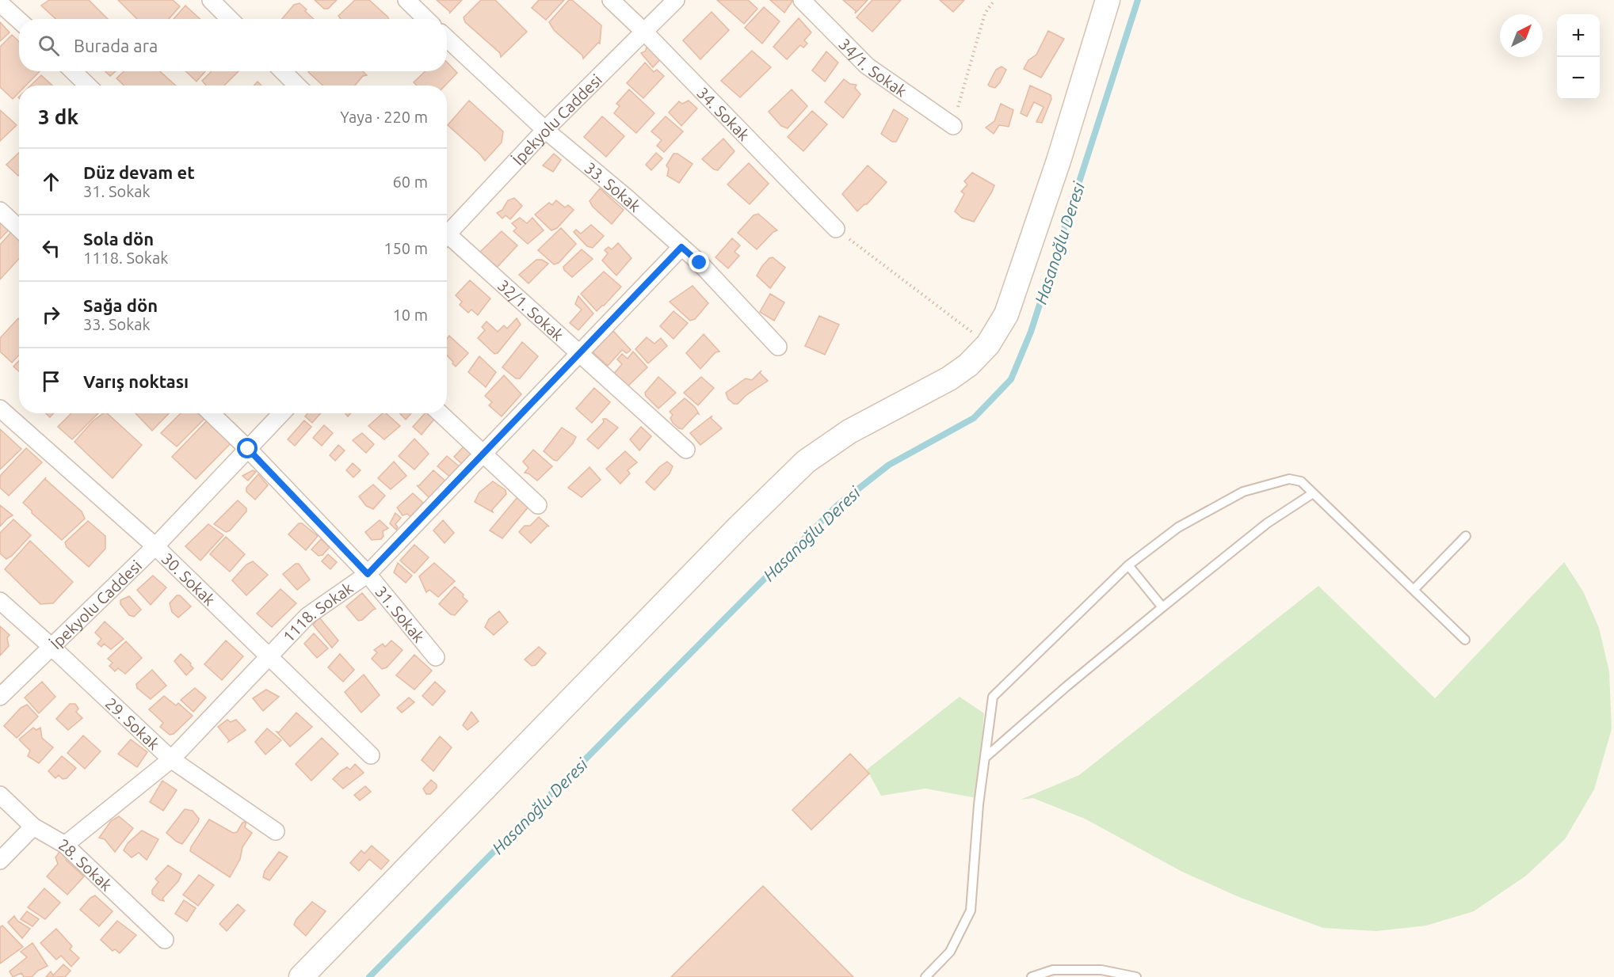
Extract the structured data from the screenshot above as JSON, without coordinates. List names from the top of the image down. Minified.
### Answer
{"streets":{"street":["34/1. Sokak","34. Sokak","İpekyolu Caddesi","33. Sokak","32/1. Sokak","30. Sokak","1118. Sokak","31. Sokak","29. Sokak","28. Sokak"]},"crossings":[["34. Sokak","İpekyolu Caddesi"],["İpekyolu Caddesi","33. Sokak"],["İpekyolu Caddesi","30. Sokak"],["İpekyolu Caddesi","31. Sokak"],["İpekyolu Caddesi","29. Sokak"],["33. Sokak","1118. Sokak"],["32/1. Sokak","1118. Sokak"],["30. Sokak","1118. Sokak"],["1118. Sokak","31. Sokak"],["1118. Sokak","29. Sokak"],["1118. Sokak","28. Sokak"]],"water":["Hasanoğlu Deresi"],"north":"top right","page":{"map_buttons":["+","−"],"search":"Burada ara","heading":["3 dk","Yaya · 220 m"],"list":[["Düz devam et","31. Sokak","60 m"],["Sola dön","1118. Sokak","150 m"],["Sağa dön","33. Sokak","10 m"],"Varış noktası"]}}
